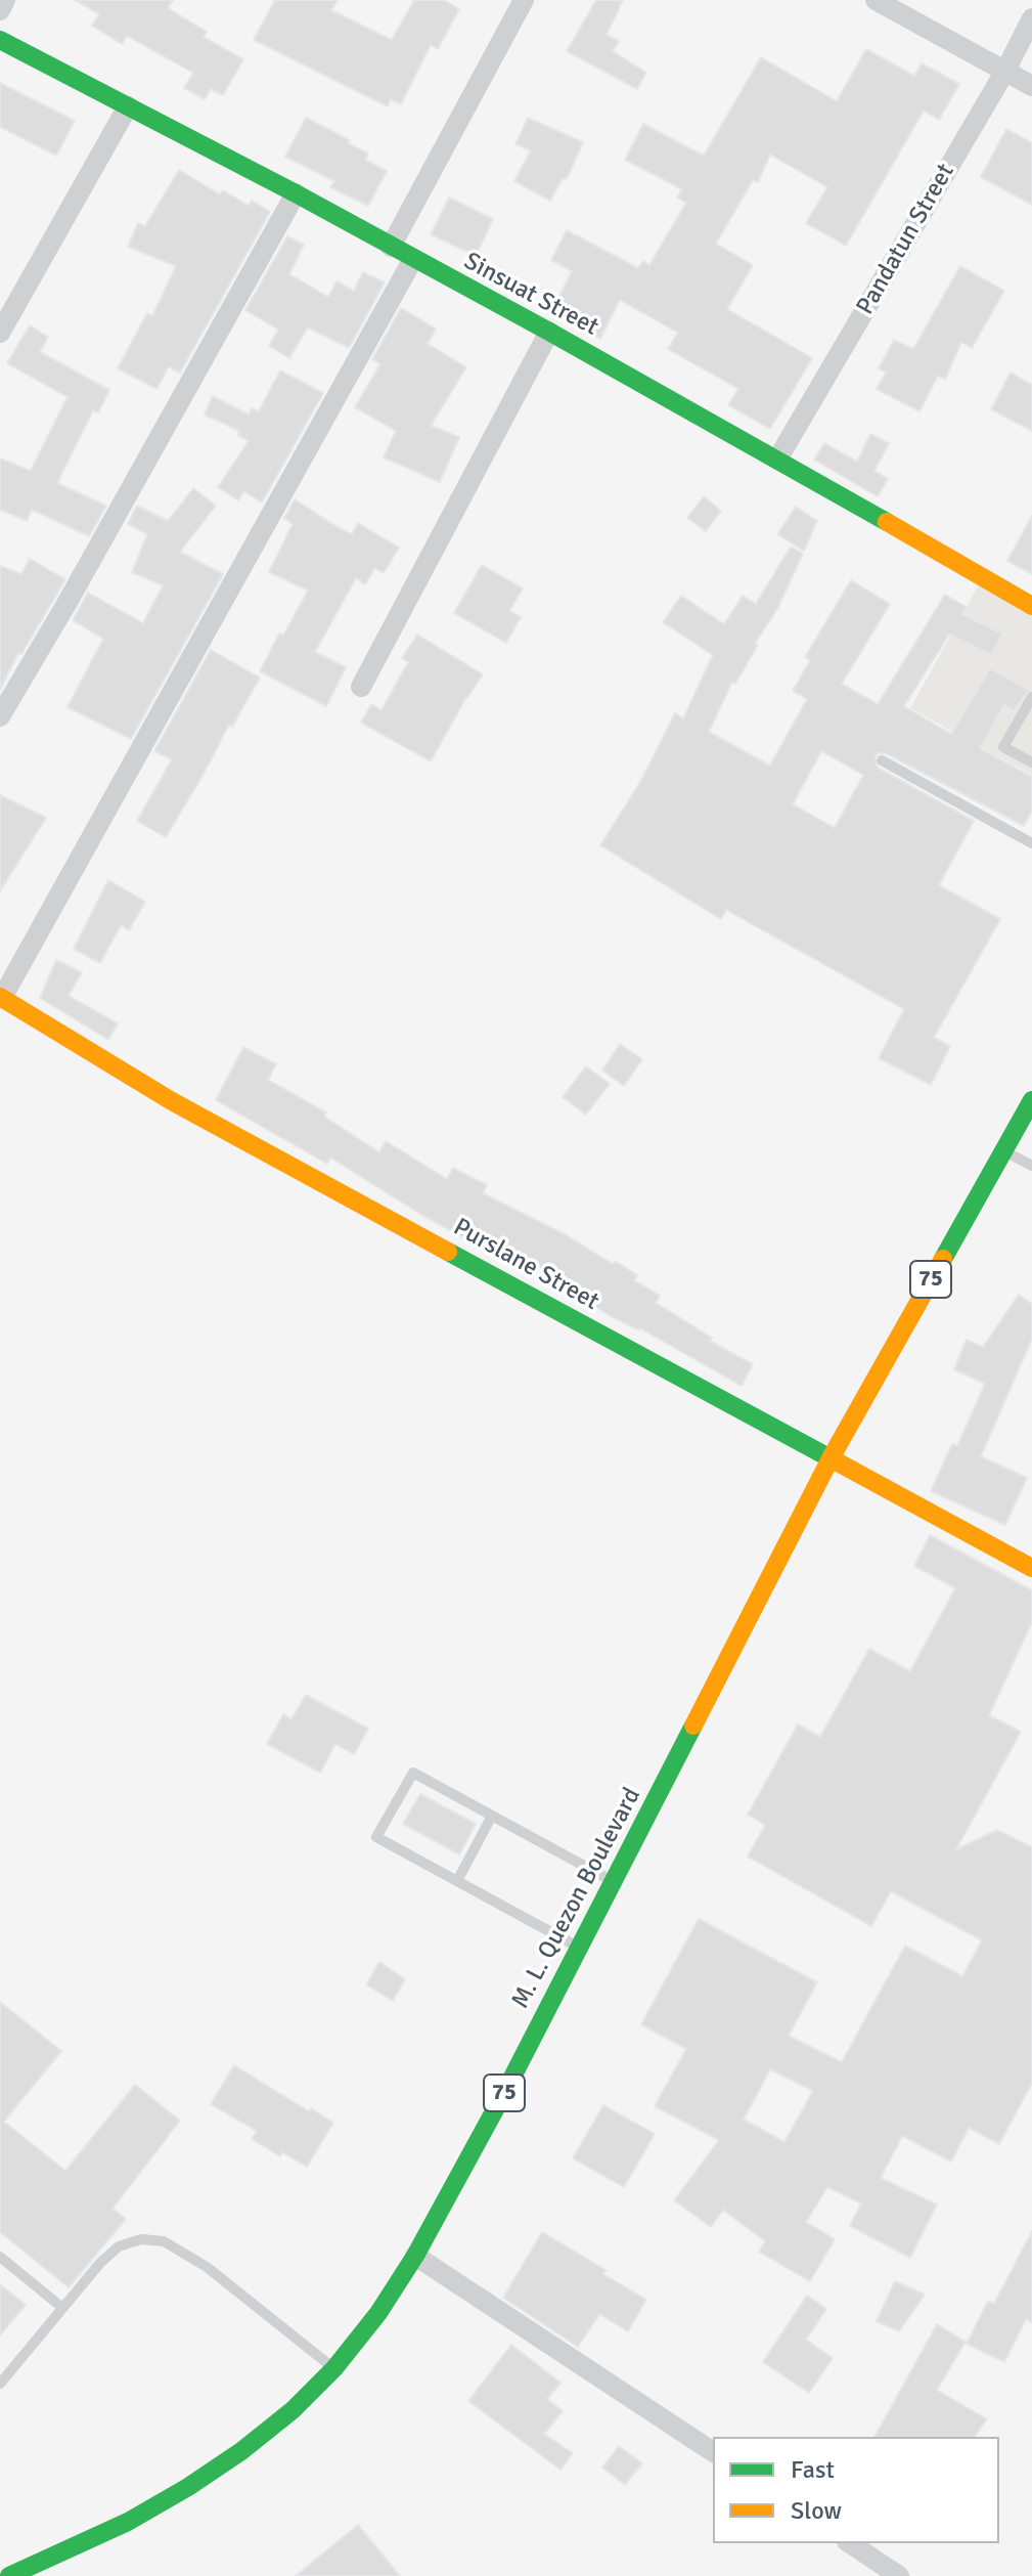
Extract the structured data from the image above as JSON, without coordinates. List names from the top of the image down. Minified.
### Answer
{"streets":{"main road":["Sinsuat Street","Purslane Street","75","M. L. Quezon Boulevard"],"street":["Pandatun Street"]},"crossings":[["Pandatun Street","Sinsuat Street"],["Purslane Street","M. L. Quezon Boulevard"]],"legend":["Fast","Slow"]}
